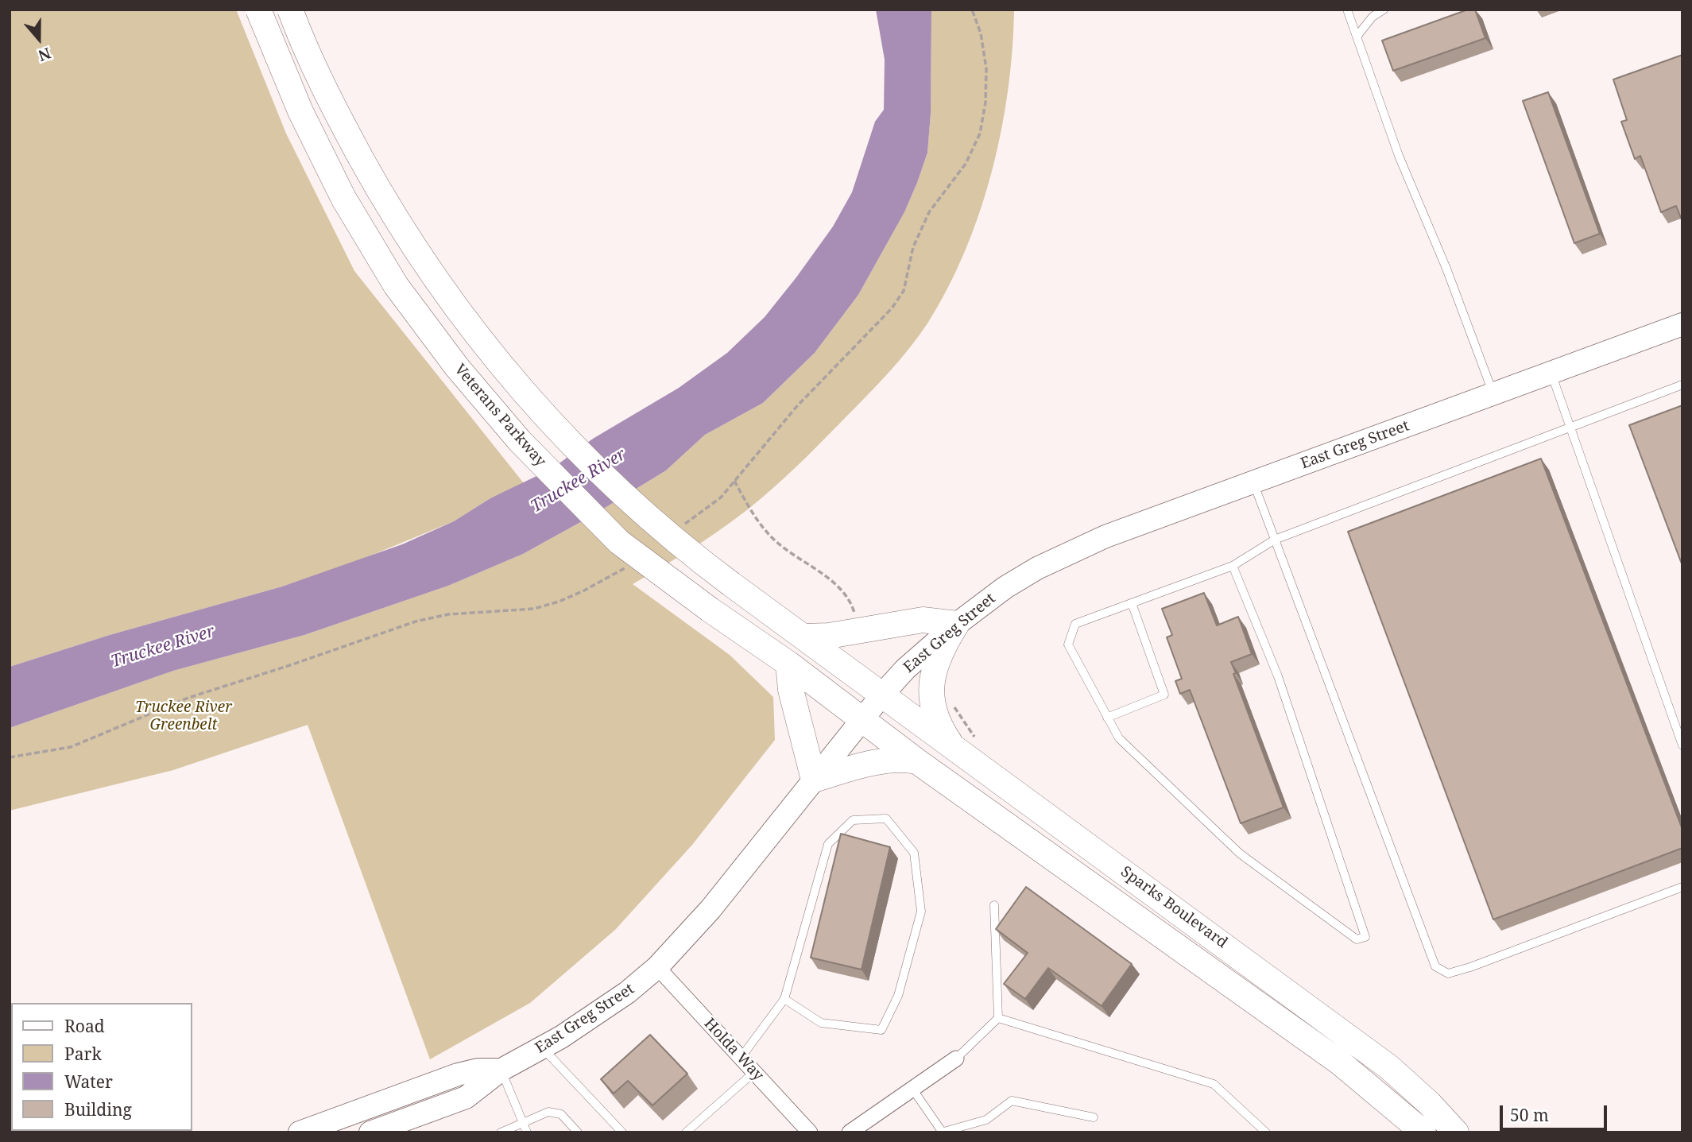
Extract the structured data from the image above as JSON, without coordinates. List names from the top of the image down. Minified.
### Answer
{"streets":{"main road":["Veterans Parkway","East Greg Street","Sparks Boulevard"],"street":["Holda Way"]},"crossings":[["Veterans Parkway","East Greg Street"],["Veterans Parkway","Sparks Boulevard"],["East Greg Street","Sparks Boulevard"],["East Greg Street","Holda Way"]],"water":["Truckee River"],"parks":["Truckee River Greenbelt"],"legend":["Road","Park","Water","Building"],"scale_bar":"50 m","north":"bottom"}
